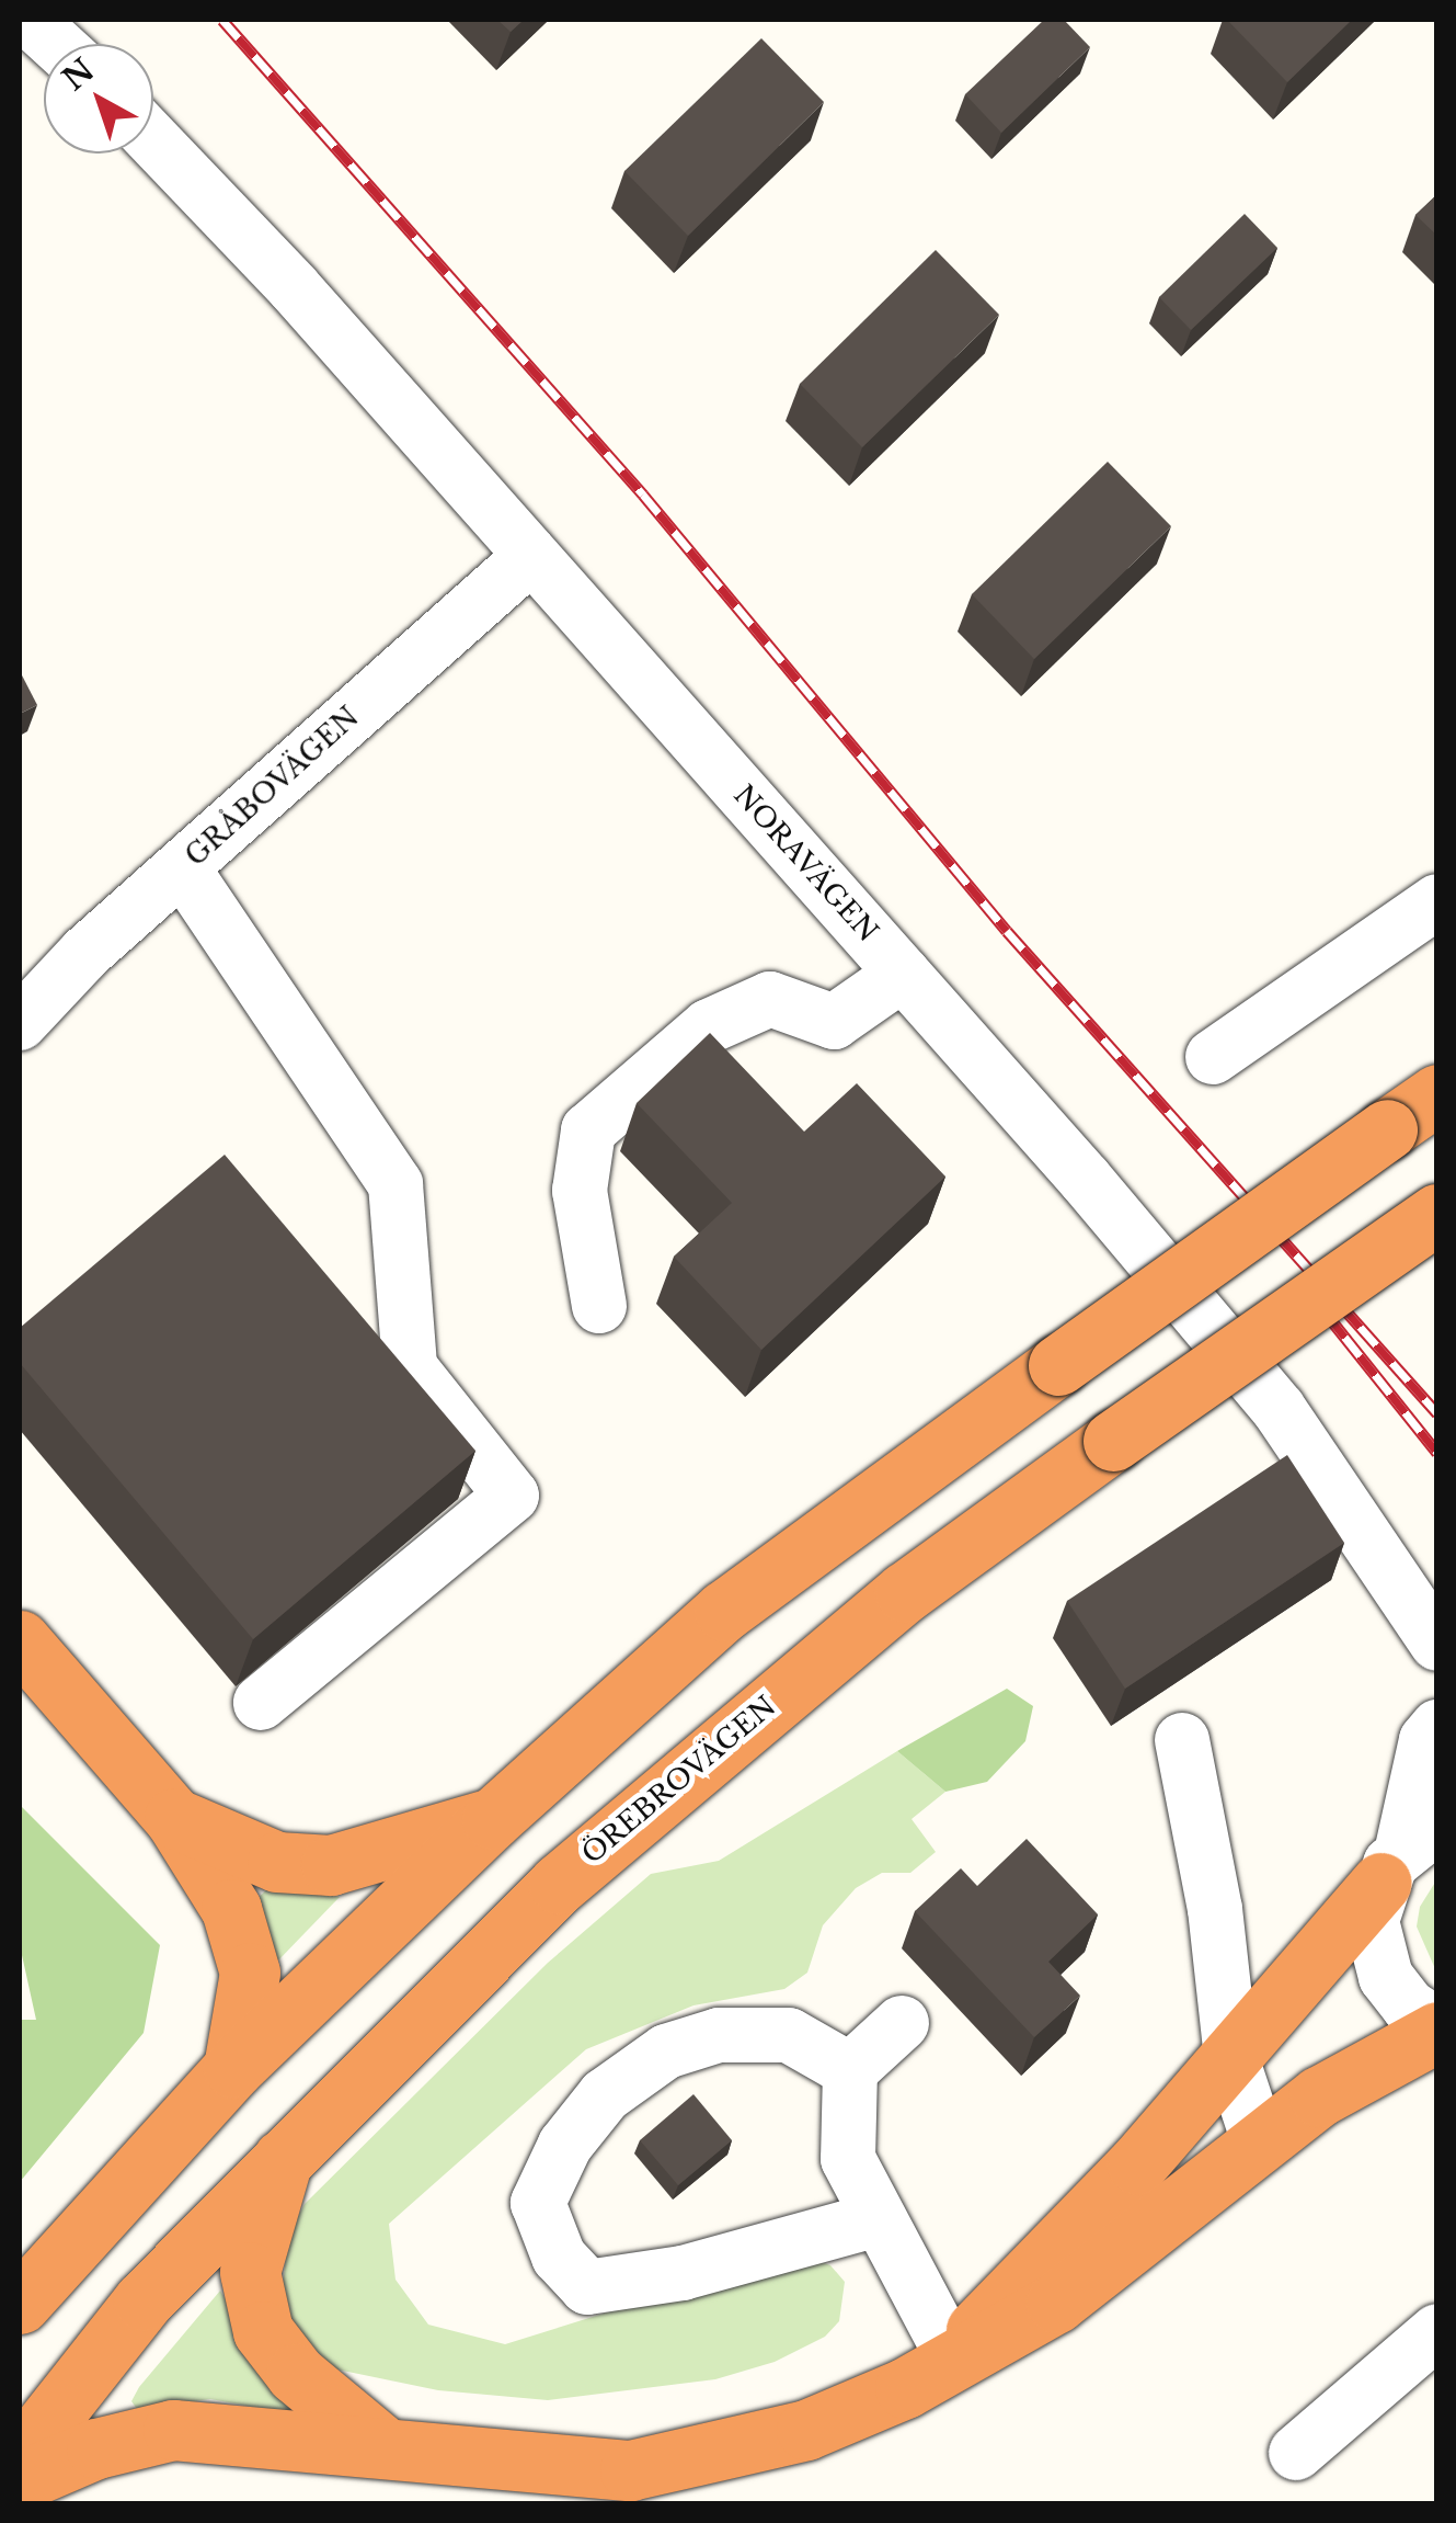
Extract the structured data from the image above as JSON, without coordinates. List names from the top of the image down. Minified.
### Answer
{"streets":{"highway":["ÖREBROVÄGEN"],"street":["GRÅBOVÄGEN","NORAVÄGEN"]},"crossings":[["GRÅBOVÄGEN","NORAVÄGEN"]],"north":"top left"}
